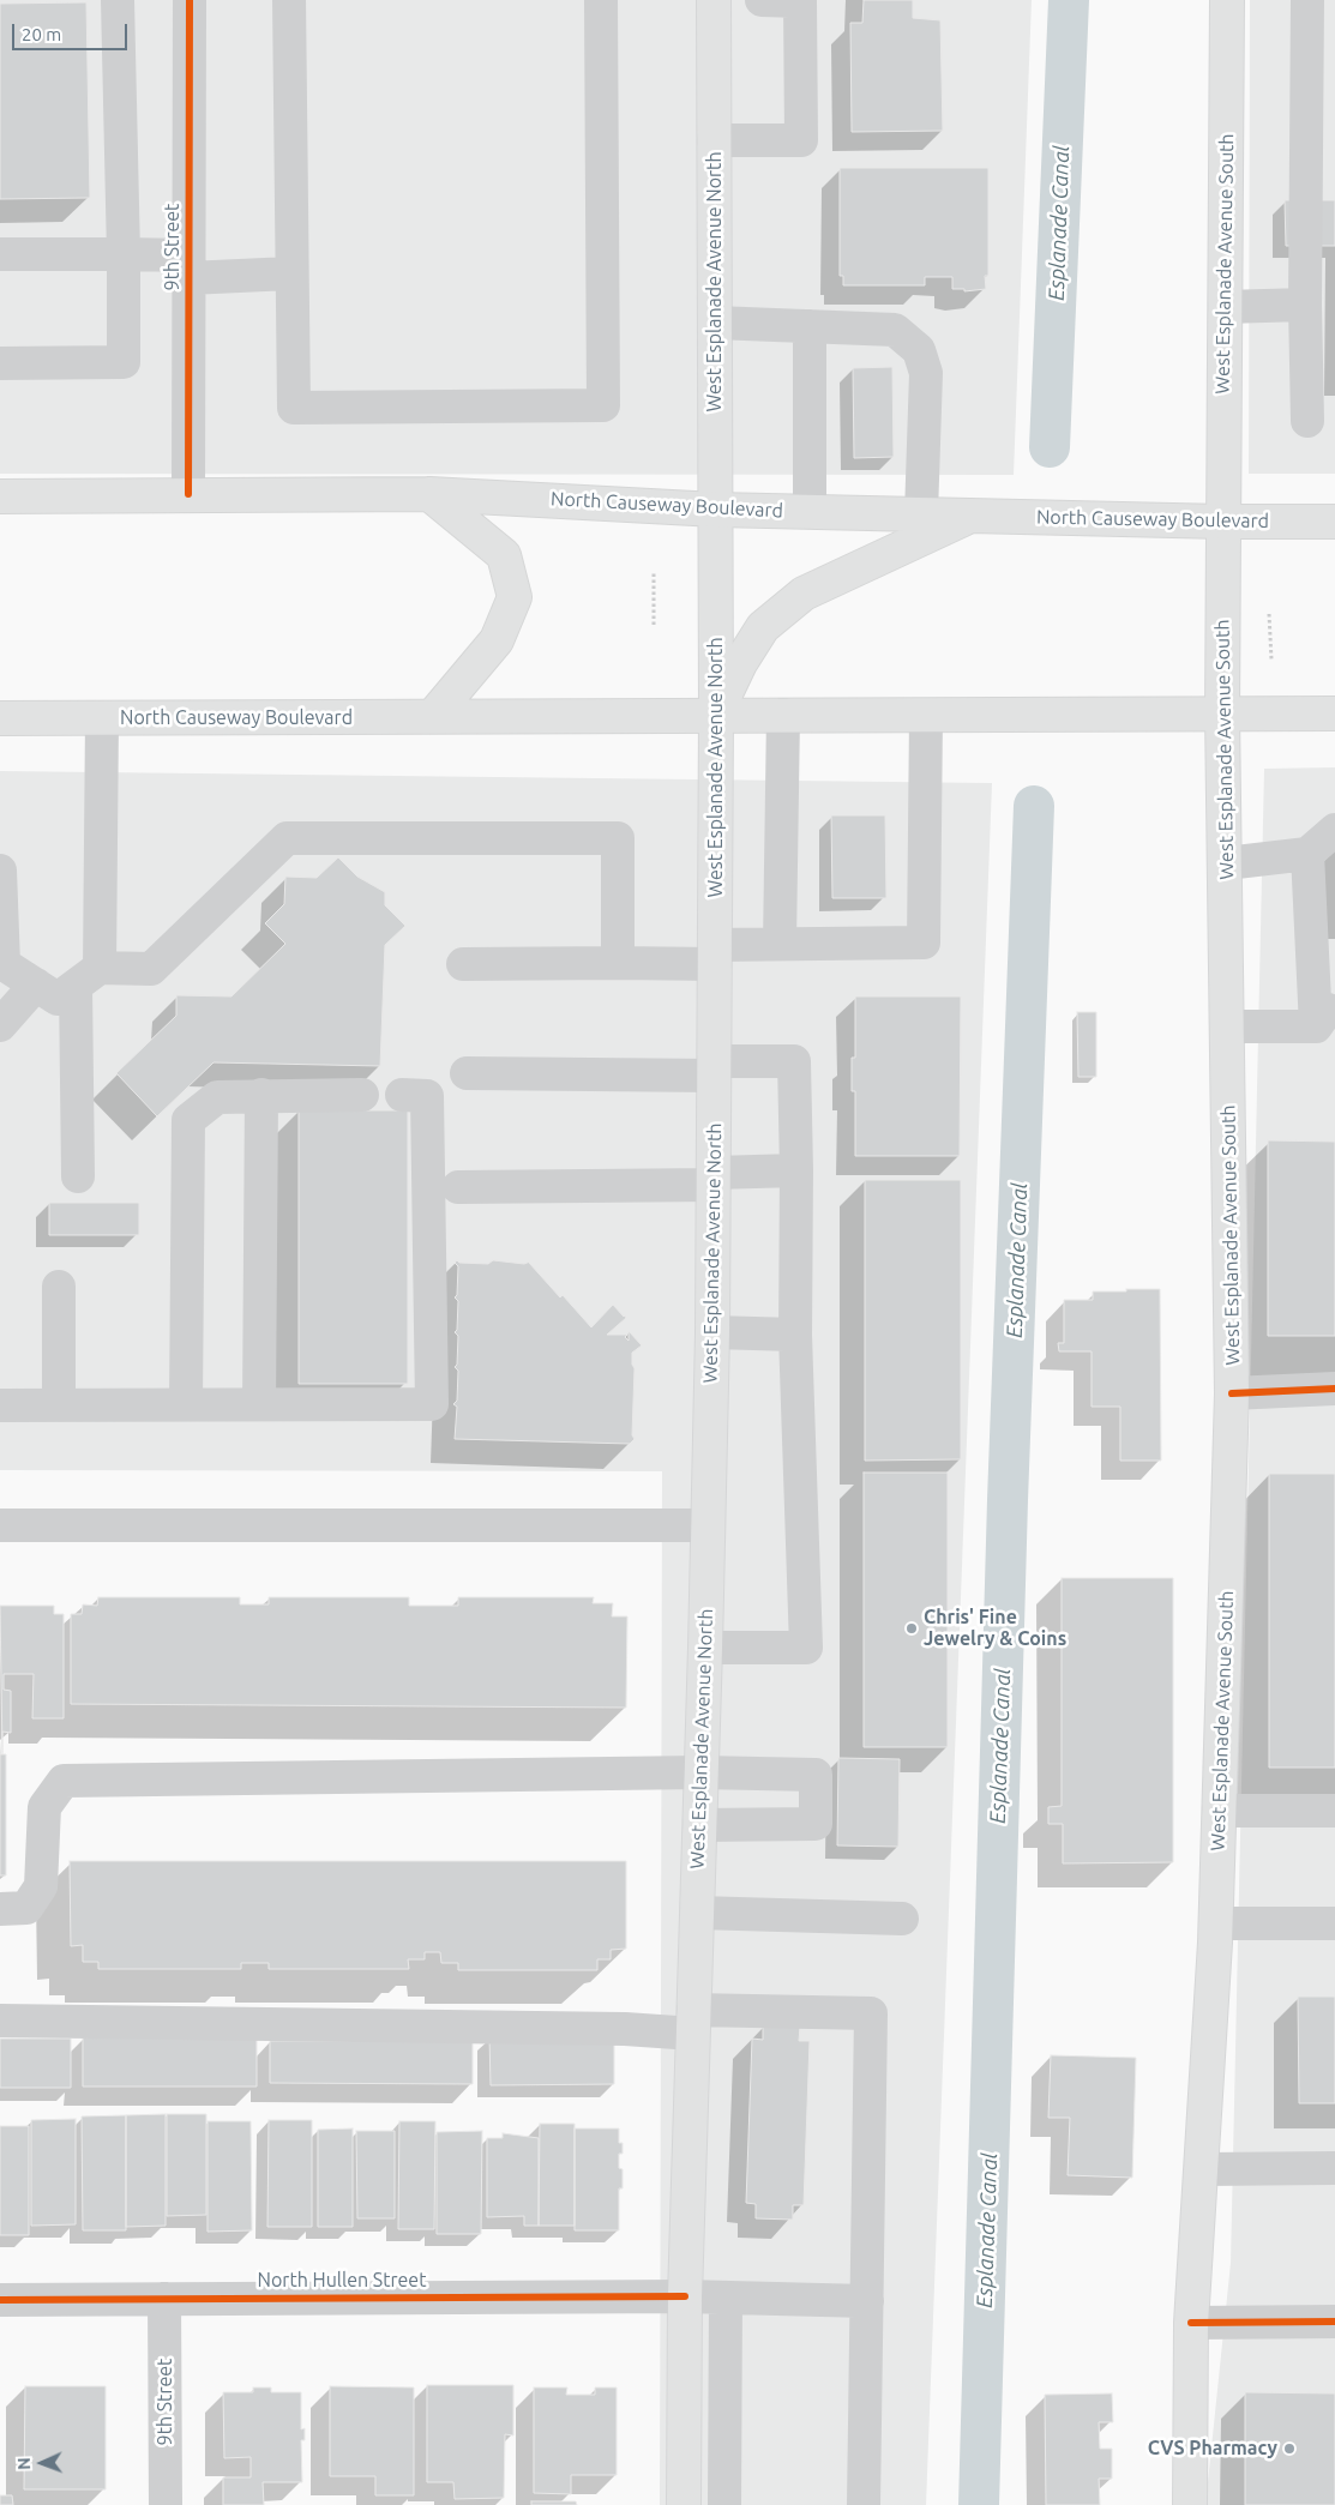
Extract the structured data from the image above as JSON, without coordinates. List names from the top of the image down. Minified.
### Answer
{"streets":{"main road":["West Esplanade Avenue South","West Esplanade Avenue North","North Causeway Boulevard"],"street":["9th Street","North Hullen Street"]},"crossings":[["9th Street","North Causeway Boulevard"],["9th Street","North Hullen Street"],["West Esplanade Avenue South","North Causeway Boulevard"],["West Esplanade Avenue North","North Causeway Boulevard"],["West Esplanade Avenue North","North Hullen Street"]],"water":["Esplanade Canal"],"places":["Chris' Fine Jewelry & Coins","CVS Pharmacy"],"scale_bar":"20 m","north":"left"}
